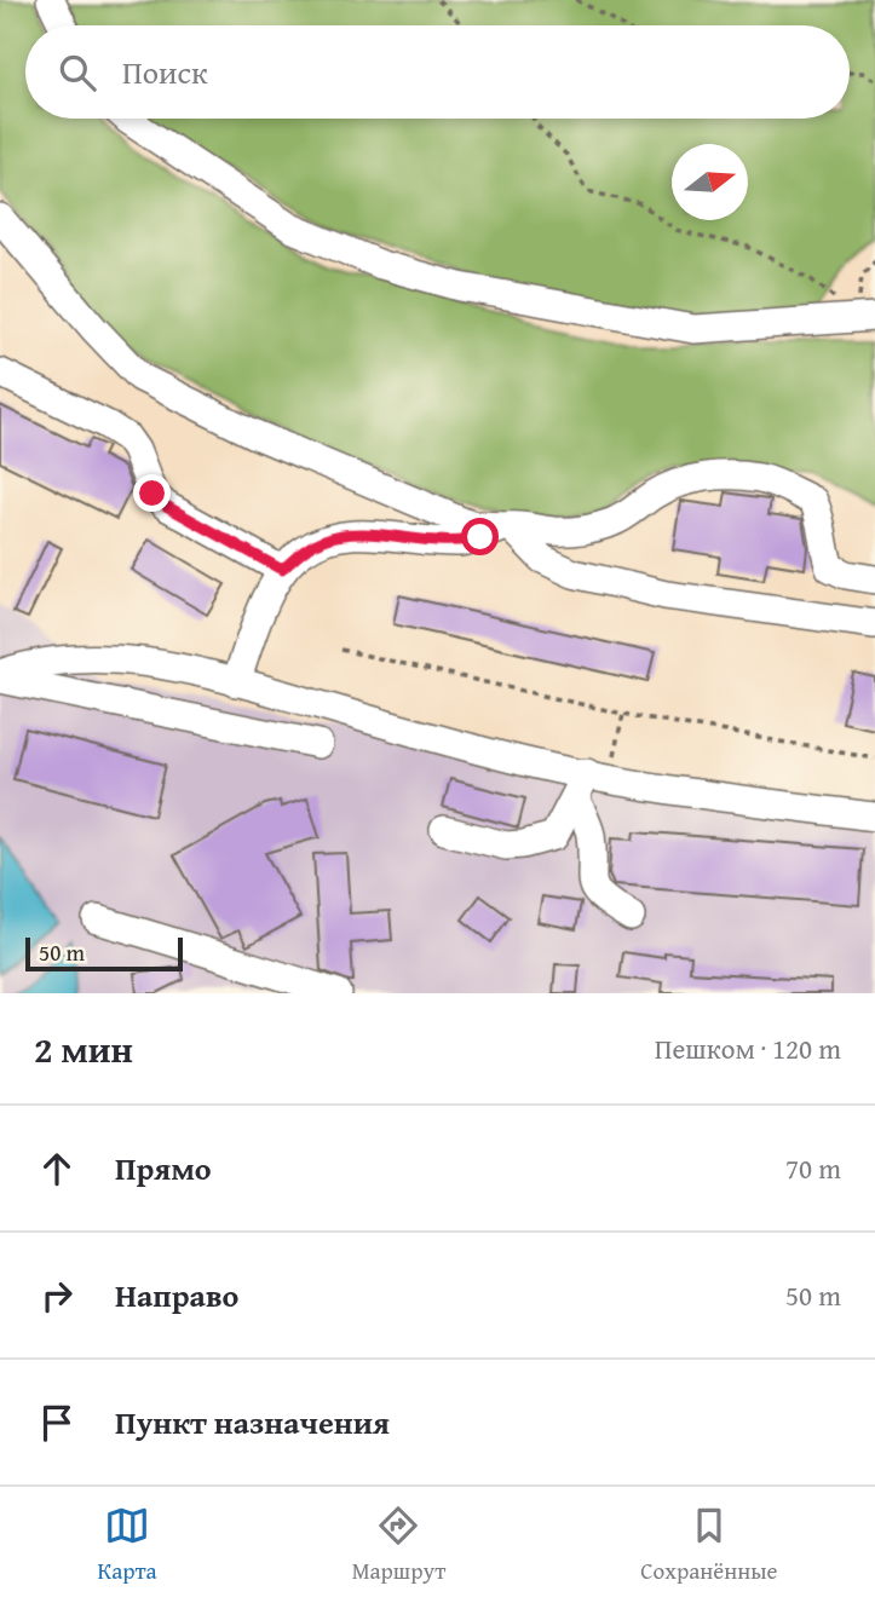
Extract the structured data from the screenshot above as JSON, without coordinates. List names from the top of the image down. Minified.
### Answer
{"scale_bar":"50 m","north":"right","page":{"search":"Поиск","scale":"50 m","heading":["2 мин","Пешком · 120 m"],"list":[["Прямо","70 m"],["Направо","50 m"],"Пункт назначения"],"nav":["Карта","Маршрут","Сохранённые"]}}
